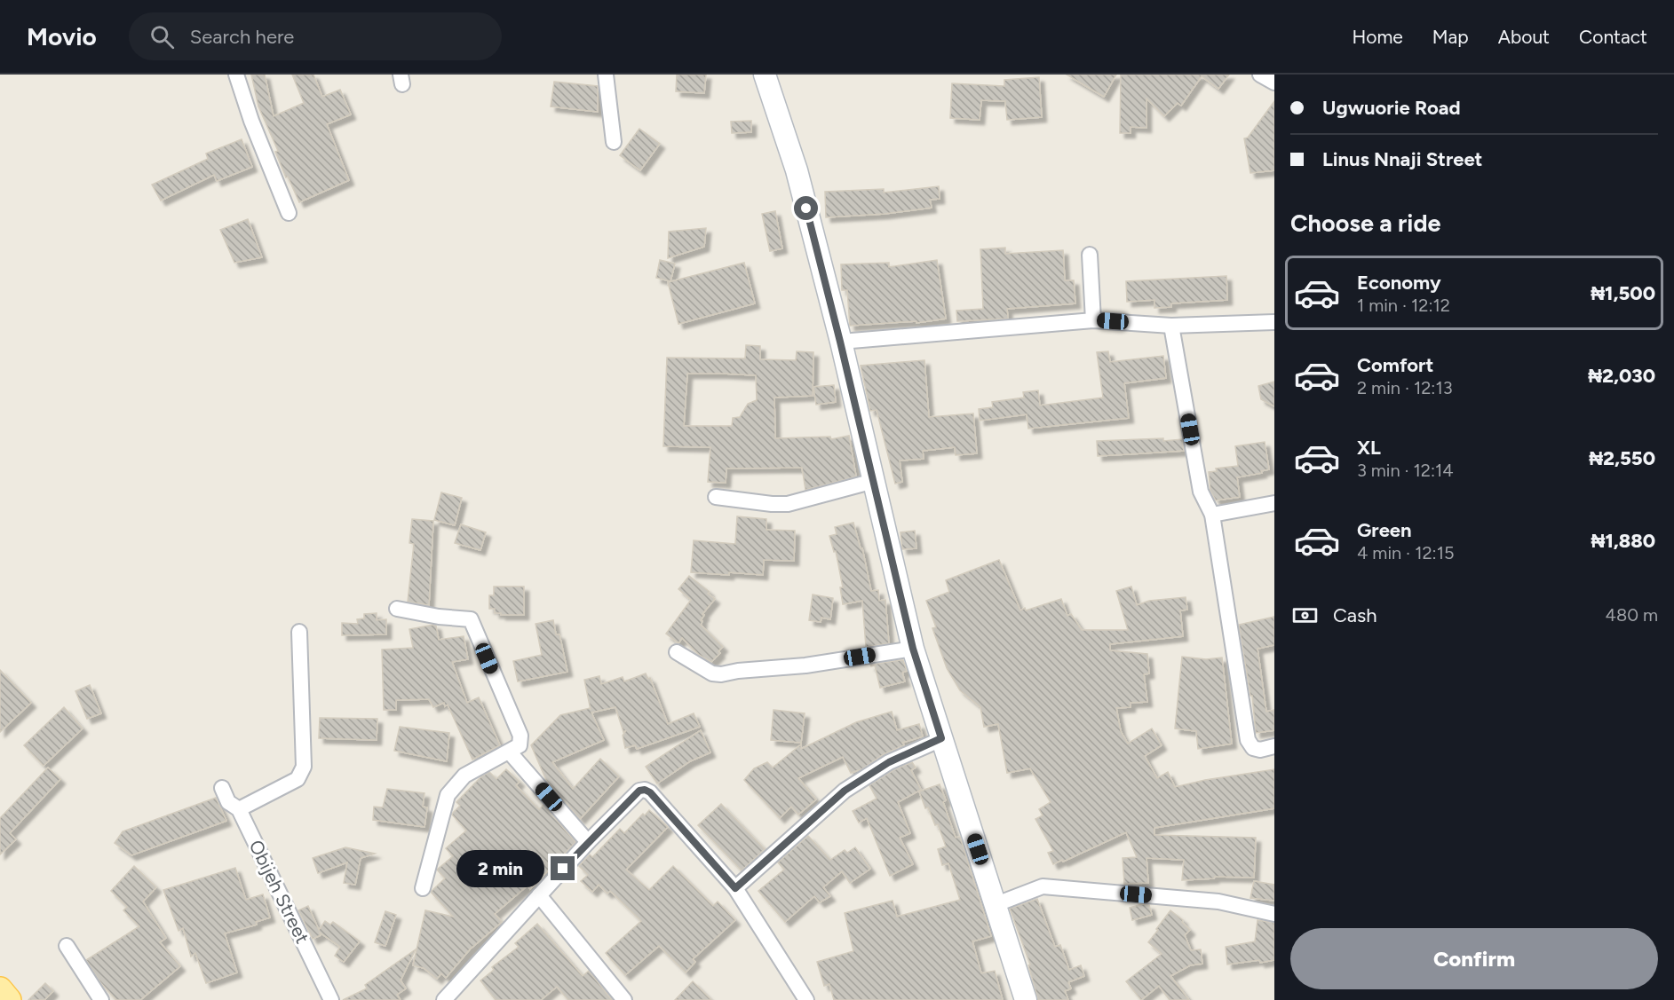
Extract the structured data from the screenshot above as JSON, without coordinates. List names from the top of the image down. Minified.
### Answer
{"streets":{"street":["Obijeh Street"]},"page":{"header":"Movio","search":"Search here","nav":["Home","Map","About","Contact"],"banner":["Ugwuorie Road","Linus Nnaji Street"],"heading":"Choose a ride","list":[{"name":"Economy","note":"1 min · 12:12","value":"₦1,500"},{"name":"Comfort","note":"2 min · 12:13","value":"₦2,030"},{"name":"XL","note":"3 min · 12:14","value":"₦2,550"},{"name":"Green","note":"4 min · 12:15","value":"₦1,880"}],"pay":["Cash","480 m"],"bubble":"2 min","buttons":"Confirm"}}
